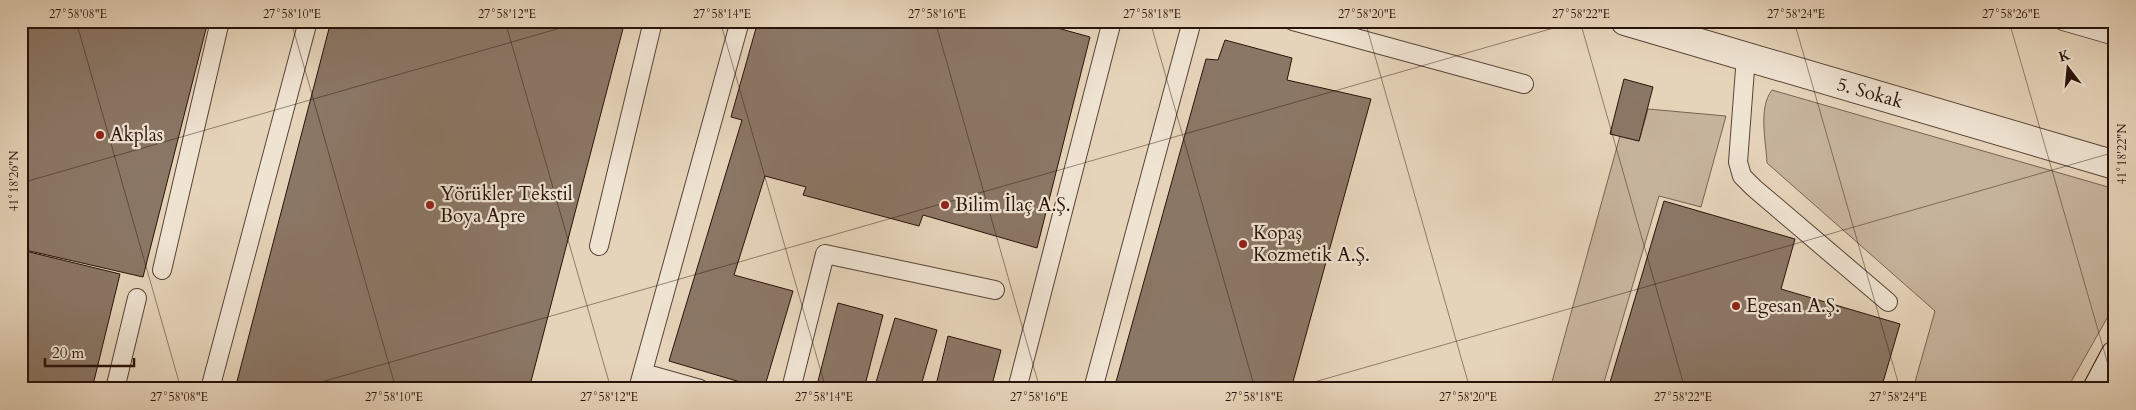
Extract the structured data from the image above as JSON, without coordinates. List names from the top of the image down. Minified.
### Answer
{"streets":{"street":["5. Sokak"]},"places":["Akplas","Yörükler Tekstil Boya Apre","Bilim İlaç A.Ş.","Kopaş Kozmetik A.Ş.","Egesan A.Ş."],"scale_bar":"20 m","north":"top","coordinates":["27°58'08\"E","27°58'10\"E","27°58'12\"E","27°58'14\"E","27°58'16\"E","27°58'18\"E","27°58'20\"E","27°58'22\"E","27°58'24\"E","27°58'26\"E","41°18'22\"N","41°18'26\"N"]}
